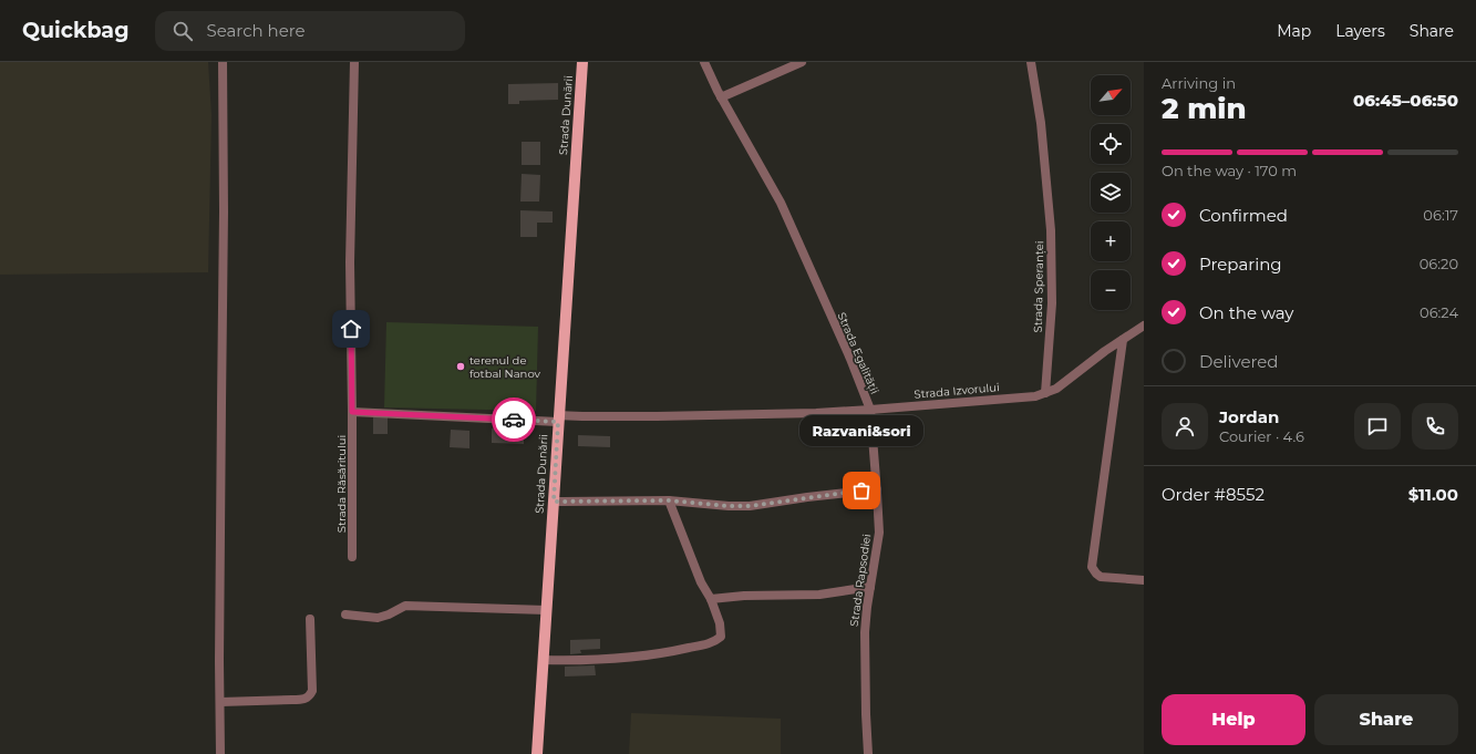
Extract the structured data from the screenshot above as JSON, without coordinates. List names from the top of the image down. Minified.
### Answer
{"streets":{"main road":["Strada Dunării"],"street":["Strada Speranței","Strada Egalității","Strada Izvorului","Strada Răsăritului","Strada Rapsodiei"]},"crossings":[["Strada Dunării","Strada Egalității"],["Strada Speranței","Strada Izvorului"],["Strada Egalității","Strada Izvorului"],["Strada Egalității","Strada Rapsodiei"],["Strada Izvorului","Strada Rapsodiei"]],"places":["terenul de fotbal Nanov","Razvani&sori"],"north":"top right","page":{"header":"Quickbag","search":"Search here","nav":["Map","Layers","Share"],"heading":["2 min","Arriving in","06:45–06:50"],"panel":["Jordan","Courier · 4.6","Order #8552","$11.00"],"map_buttons":["+","−"],"bar":"On the way · 170 m","list":[["Confirmed","06:17"],["Preparing","06:20"],["On the way","06:24"],"Delivered"],"bubble":"Razvani&sori","buttons":["Help","Share"]}}
